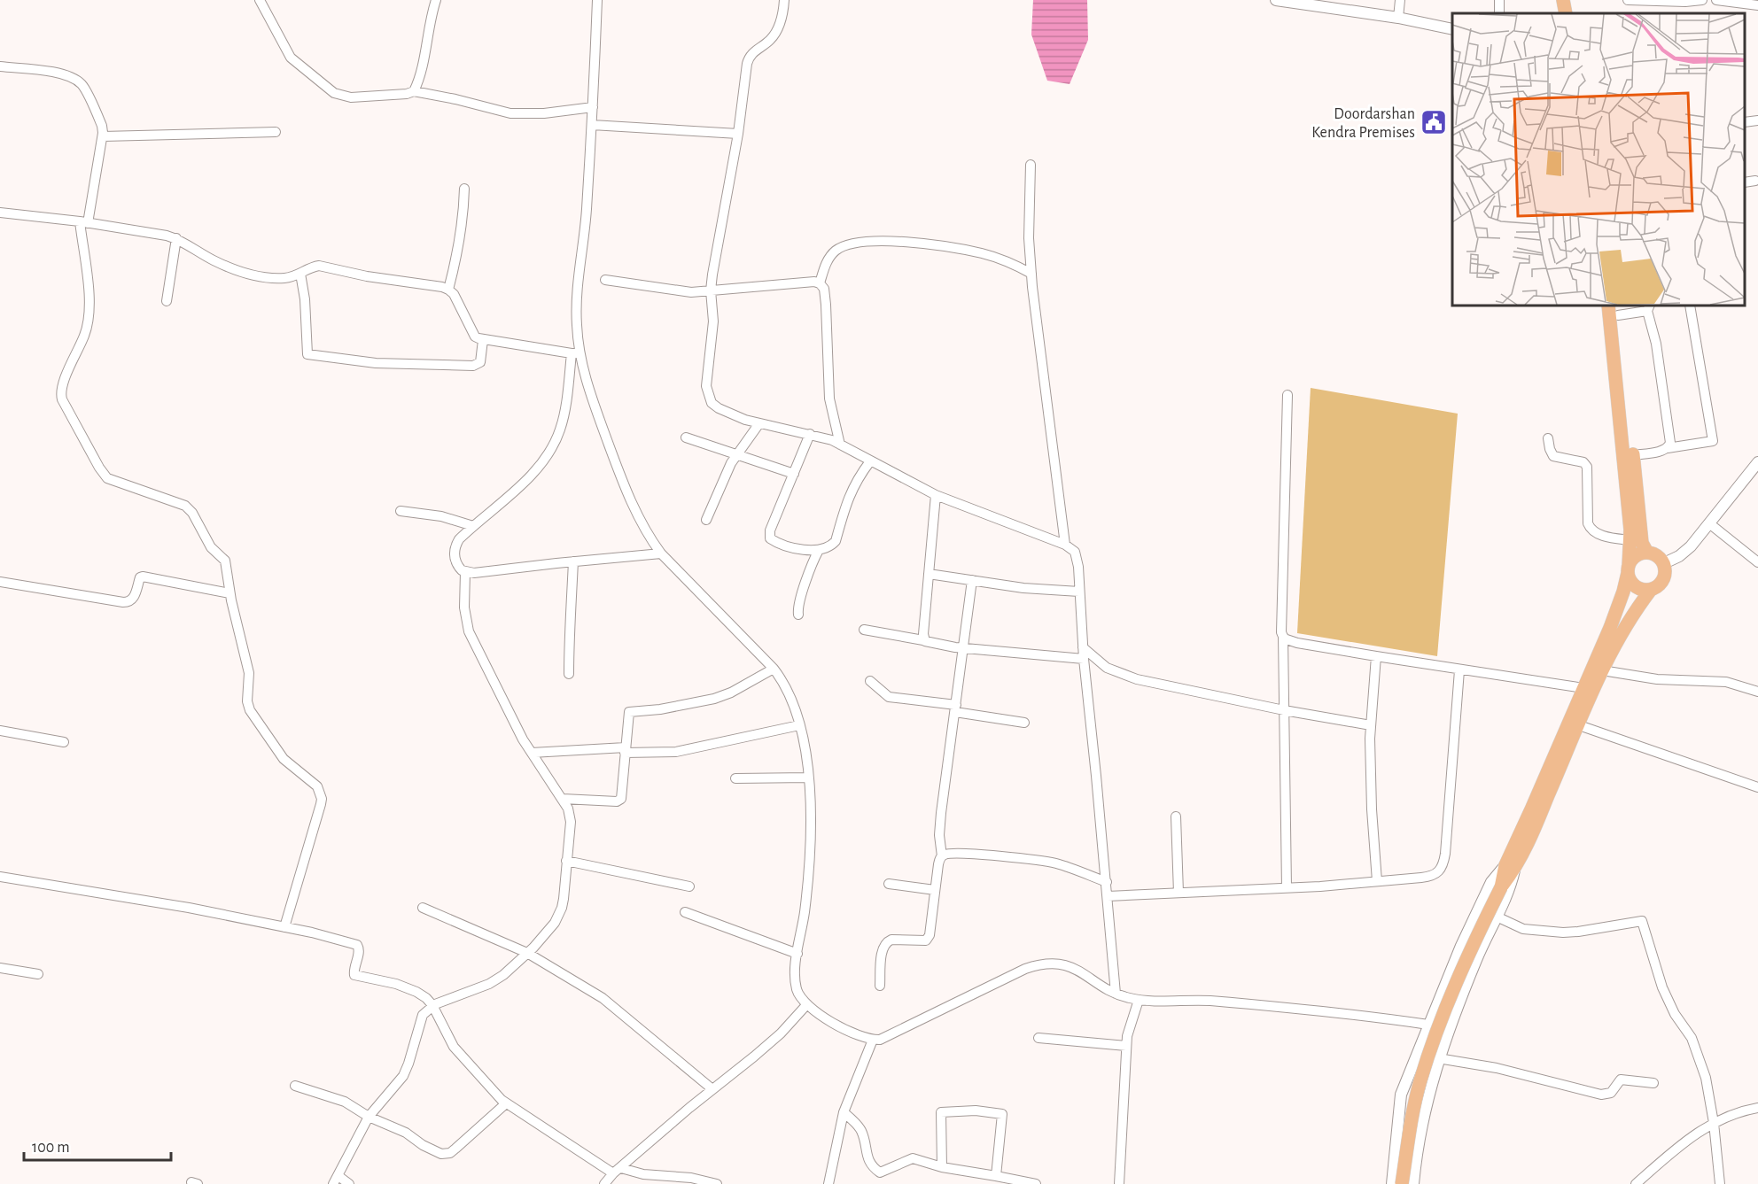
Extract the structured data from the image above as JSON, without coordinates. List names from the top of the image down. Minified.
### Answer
{"places":{"public building":["Doordarshan Kendra Premises"]},"scale_bar":"100 m"}
